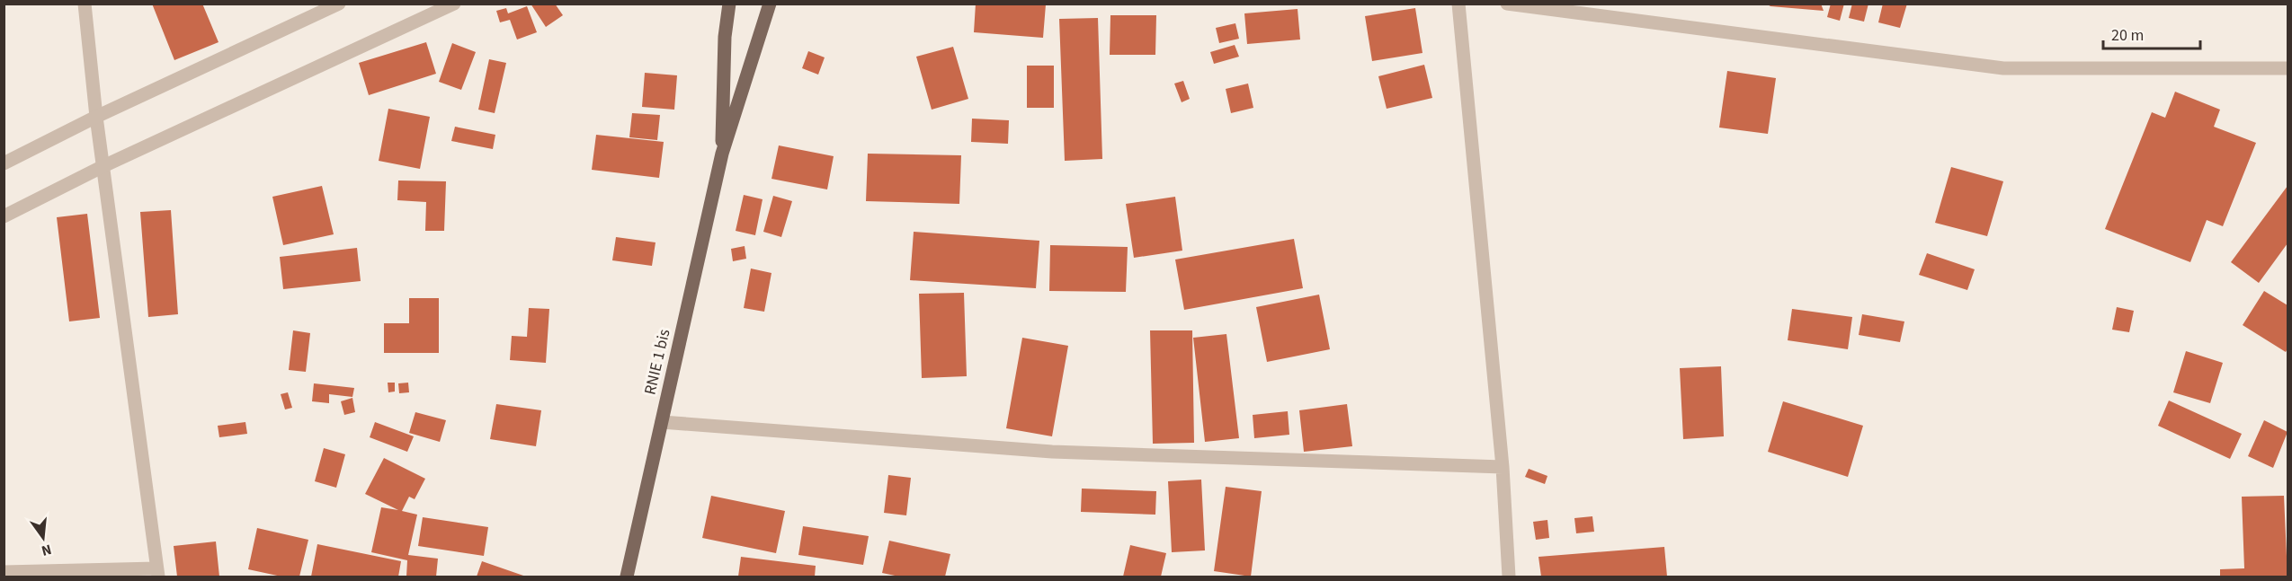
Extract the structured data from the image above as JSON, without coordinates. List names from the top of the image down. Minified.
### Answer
{"streets":{"main road":["RNIE 1 bis"]},"scale_bar":"20 m","north":"bottom"}
